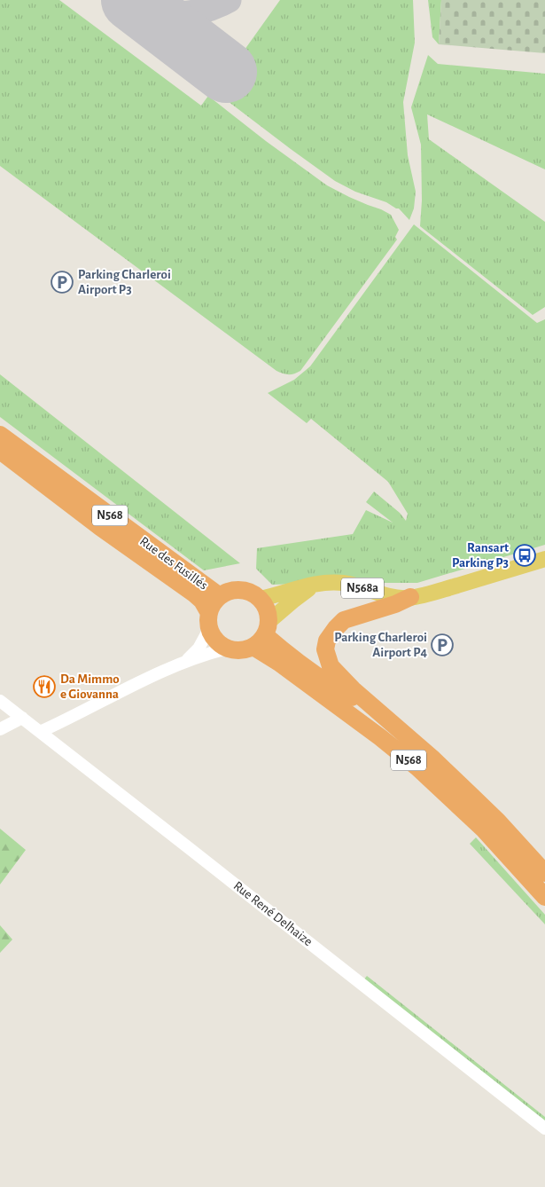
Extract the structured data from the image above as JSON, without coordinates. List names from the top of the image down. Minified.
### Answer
{"streets":{"highway":["N568","Rue des Fusillés"],"main road":["N568a"],"street":["Rue René Delhaize"]},"crossings":[["N568","Rue des Fusillés"],["N568","N568a"],["Rue des Fusillés","N568a"]],"places":{"parking":["Parking Charleroi Airport P3","Parking Charleroi Airport P4"],"bus stop":["Ransart Parking P3"],"restaurant":["Da Mimmo e Giovanna"]}}
